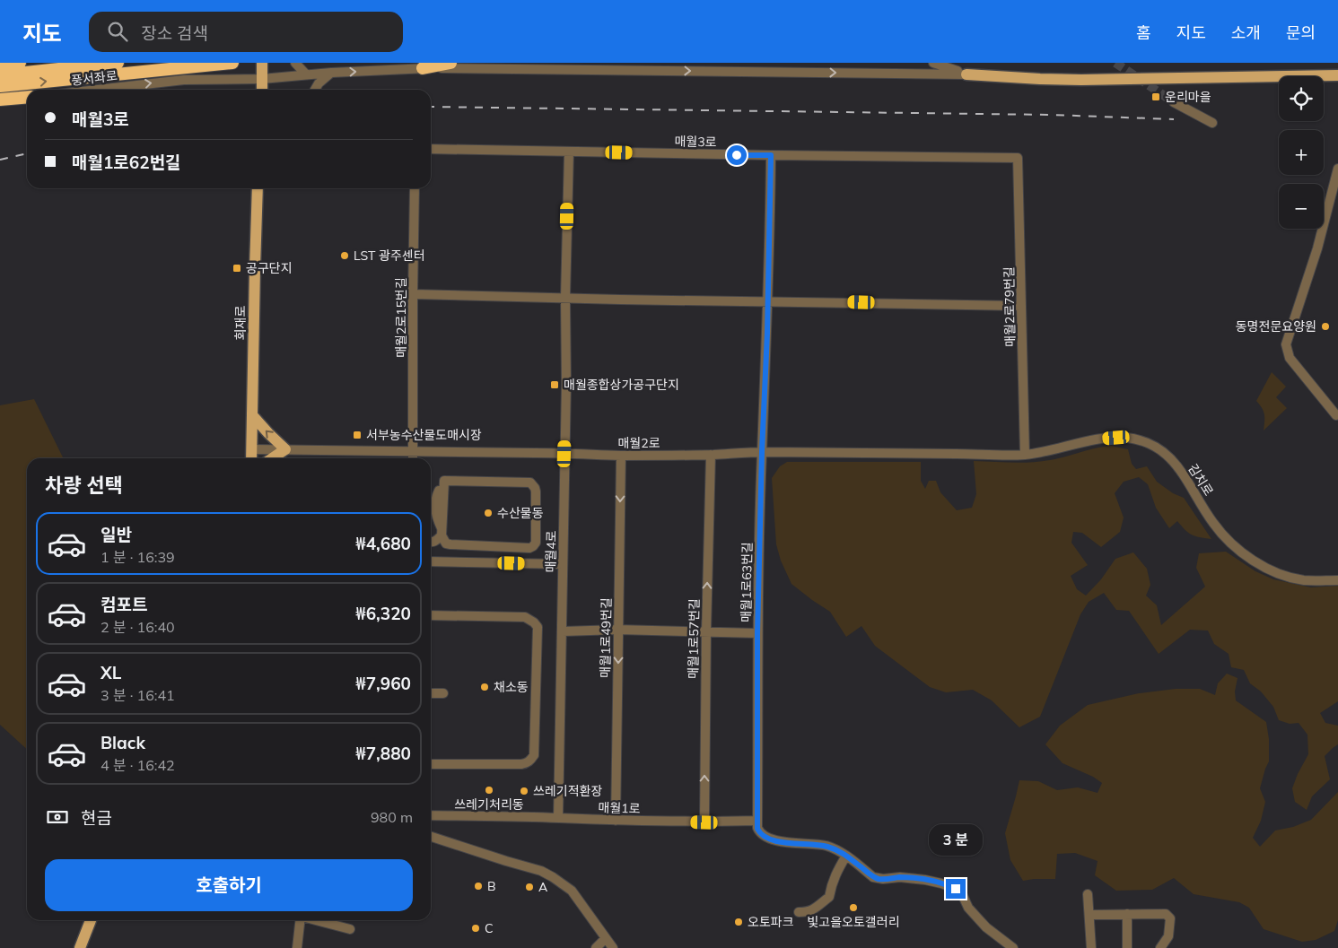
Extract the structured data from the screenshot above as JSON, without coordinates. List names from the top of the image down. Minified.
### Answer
{"streets":{"main road":["회재로"],"street":["풍서좌로","매월3로","매월2로79번길","매월2로15번길","매월2로","김치로","매월4로","매월1로63번길","매월1로49번길","매월1로57번길","매월1로"]},"crossings":[["매월3로","매월2로79번길"],["매월3로","매월4로"],["매월3로","매월1로63번길"],["매월2로79번길","매월2로"],["매월2로79번길","김치로"],["매월2로15번길","매월2로"],["회재로","매월2로"],["매월2로","김치로"],["매월2로","매월4로"],["매월2로","매월1로63번길"],["매월2로","매월1로49번길"],["매월2로","매월1로57번길"],["매월4로","매월1로"],["매월1로63번길","매월1로"],["매월1로49번길","매월1로"],["매월1로57번길","매월1로"]],"one_way":["풍서좌로","매월1로49번길","매월1로57번길"],"places":{"transit":["운리마을","공구단지","매월종합상가공구단지","서부농수산물도매시장"],"other":["LST 광주센터","동명전문요양원","수산물동","채소동","쓰레기처리동","쓰레기적환장","B","A","빛고을오토갤러리","오토파크","C"]},"page":{"header":"지도","search":"장소 검색","nav":["홈","지도","소개","문의"],"map_buttons":["+","−"],"banner":["매월3로","매월1로62번길"],"heading":"차량 선택","list":[{"name":"일반","note":"1 분 · 16:39","value":"₩4,680"},{"name":"컴포트","note":"2 분 · 16:40","value":"₩6,320"},{"name":"XL","note":"3 분 · 16:41","value":"₩7,960"},{"name":"Black","note":"4 분 · 16:42","value":"₩7,880"}],"pay":["현금","980 m"],"bubble":"3 분","buttons":"호출하기"}}
